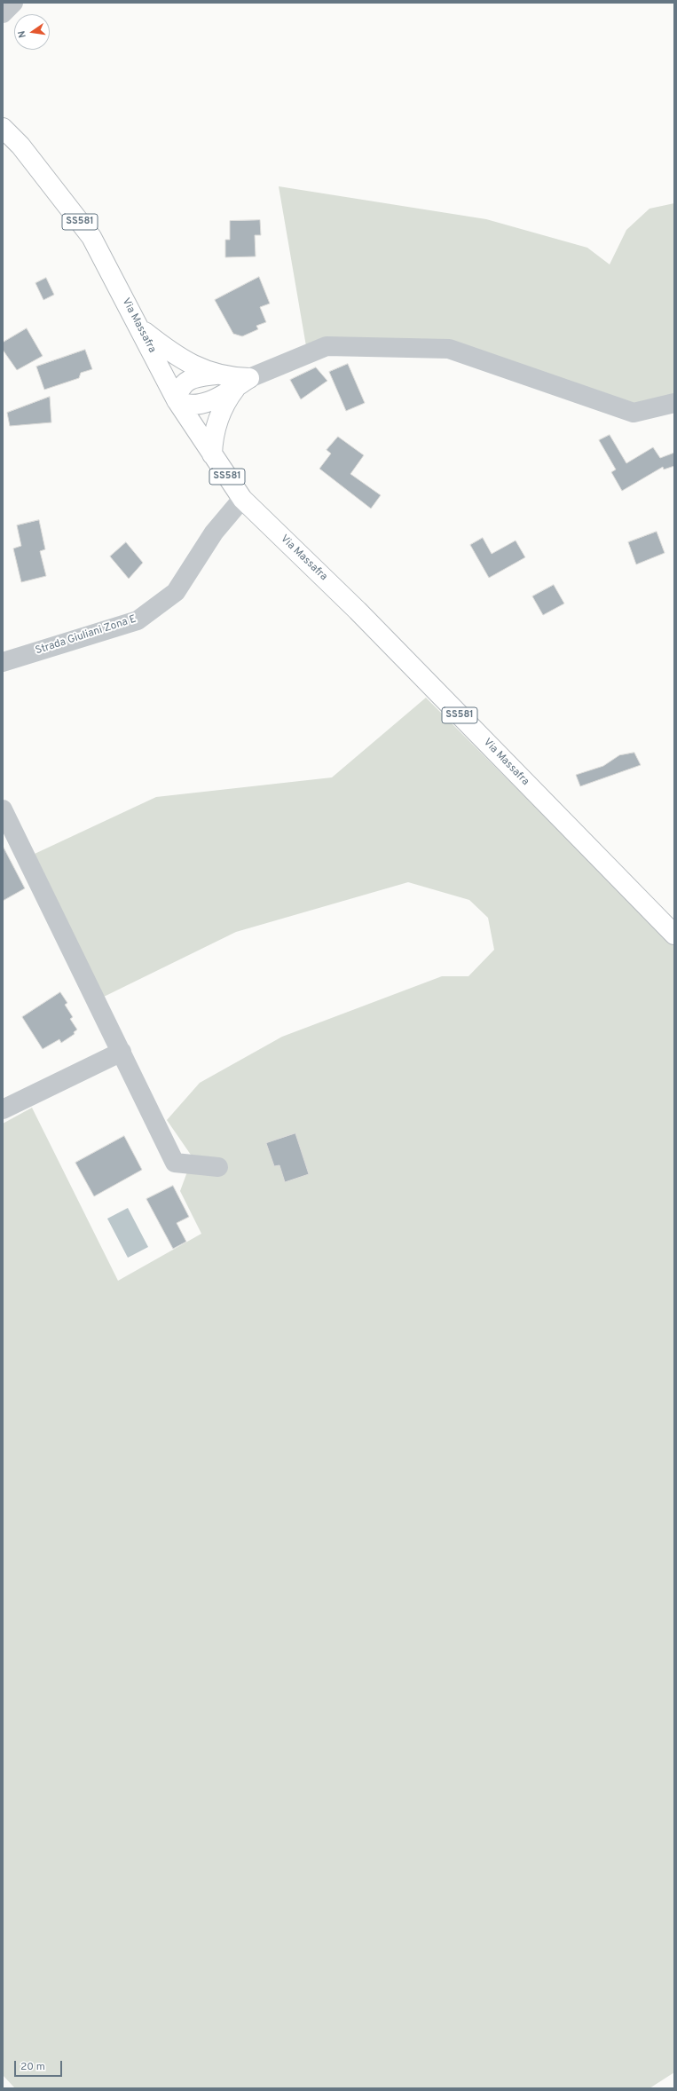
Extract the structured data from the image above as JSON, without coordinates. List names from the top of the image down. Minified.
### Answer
{"streets":{"main road":["SS581","Via Massafra"],"street":["Strada Giuliani Zona E"]},"crossings":[["Via Massafra","Strada Giuliani Zona E"]],"scale_bar":"20 m","north":"left"}
